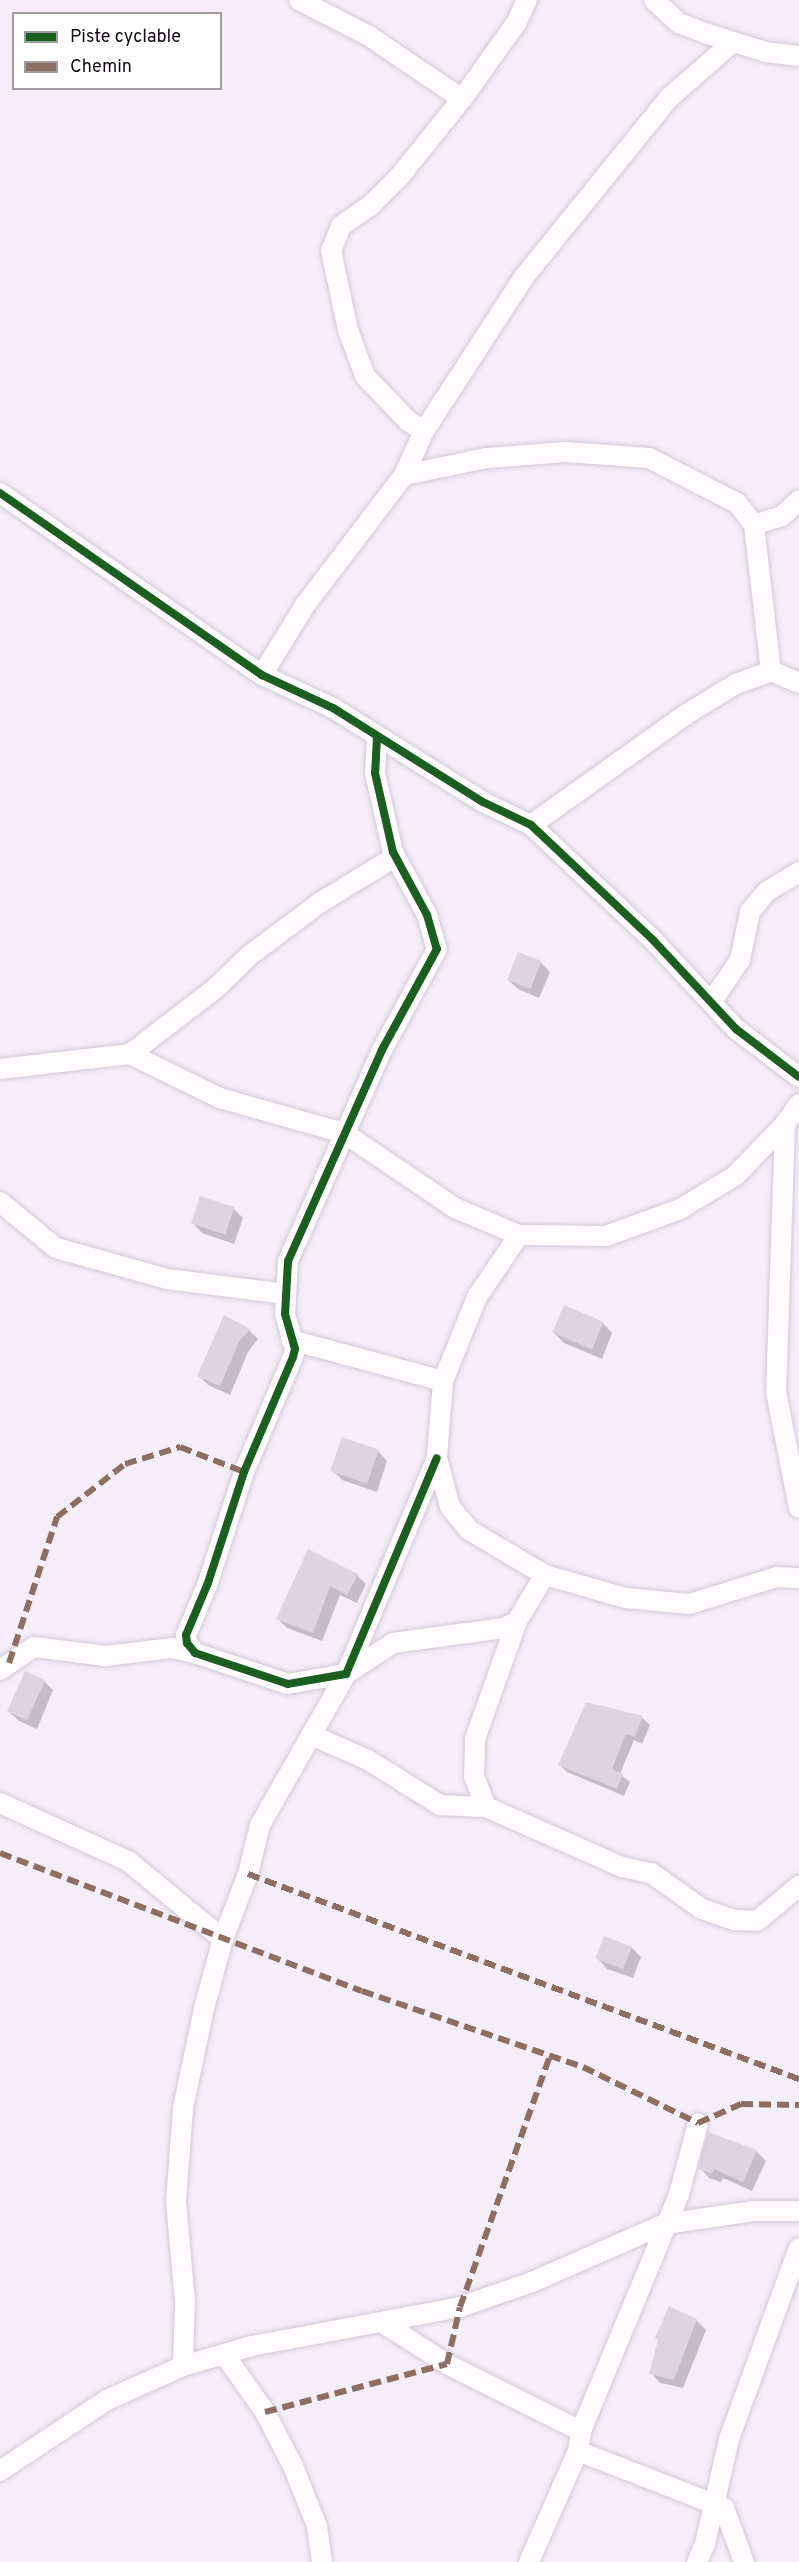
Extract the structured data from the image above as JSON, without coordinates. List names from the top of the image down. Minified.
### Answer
{"legend":["Piste cyclable","Chemin"]}
